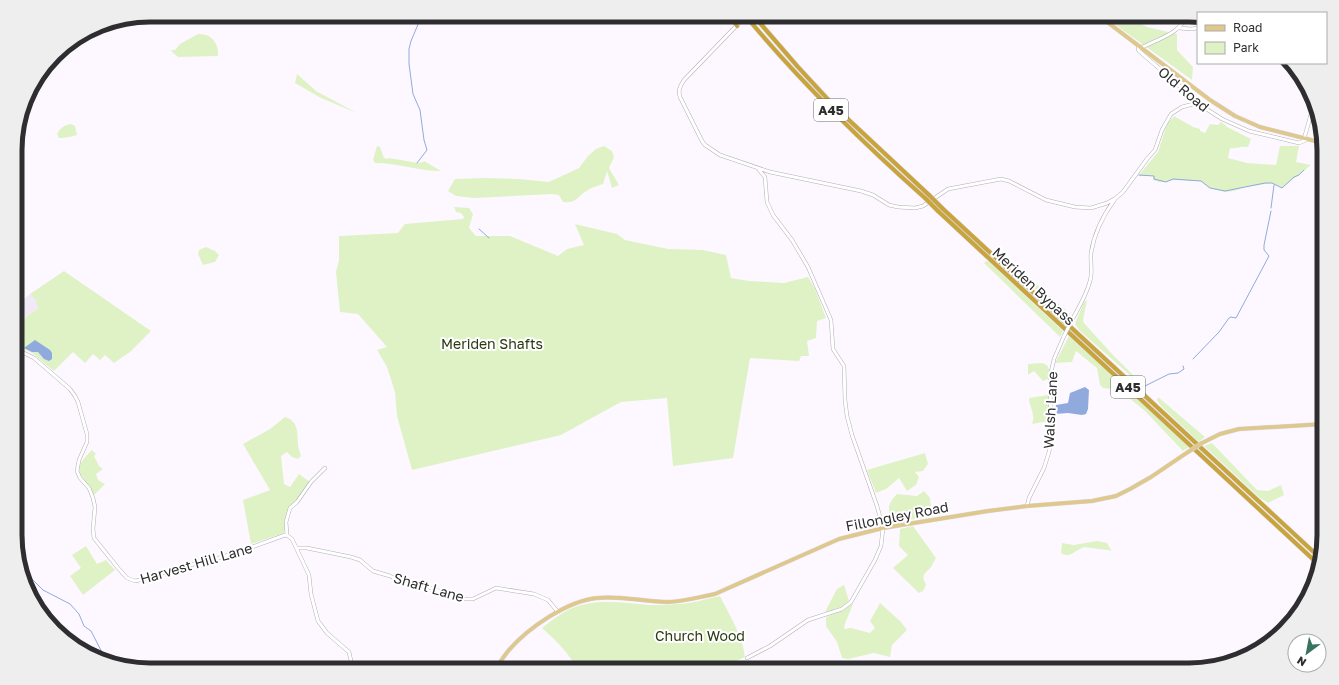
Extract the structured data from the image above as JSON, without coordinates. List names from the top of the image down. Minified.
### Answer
{"streets":{"highway":["A45","Meriden Bypass"],"main road":["Fillongley Road"],"street":["Old Road","Walsh Lane","Harvest Hill Lane","Shaft Lane"]},"crossings":[["Walsh Lane","Fillongley Road"],["Fillongley Road","Shaft Lane"]],"parks":["Meriden Shafts","Church Wood"],"legend":["Road","Park"],"north":"bottom left"}
